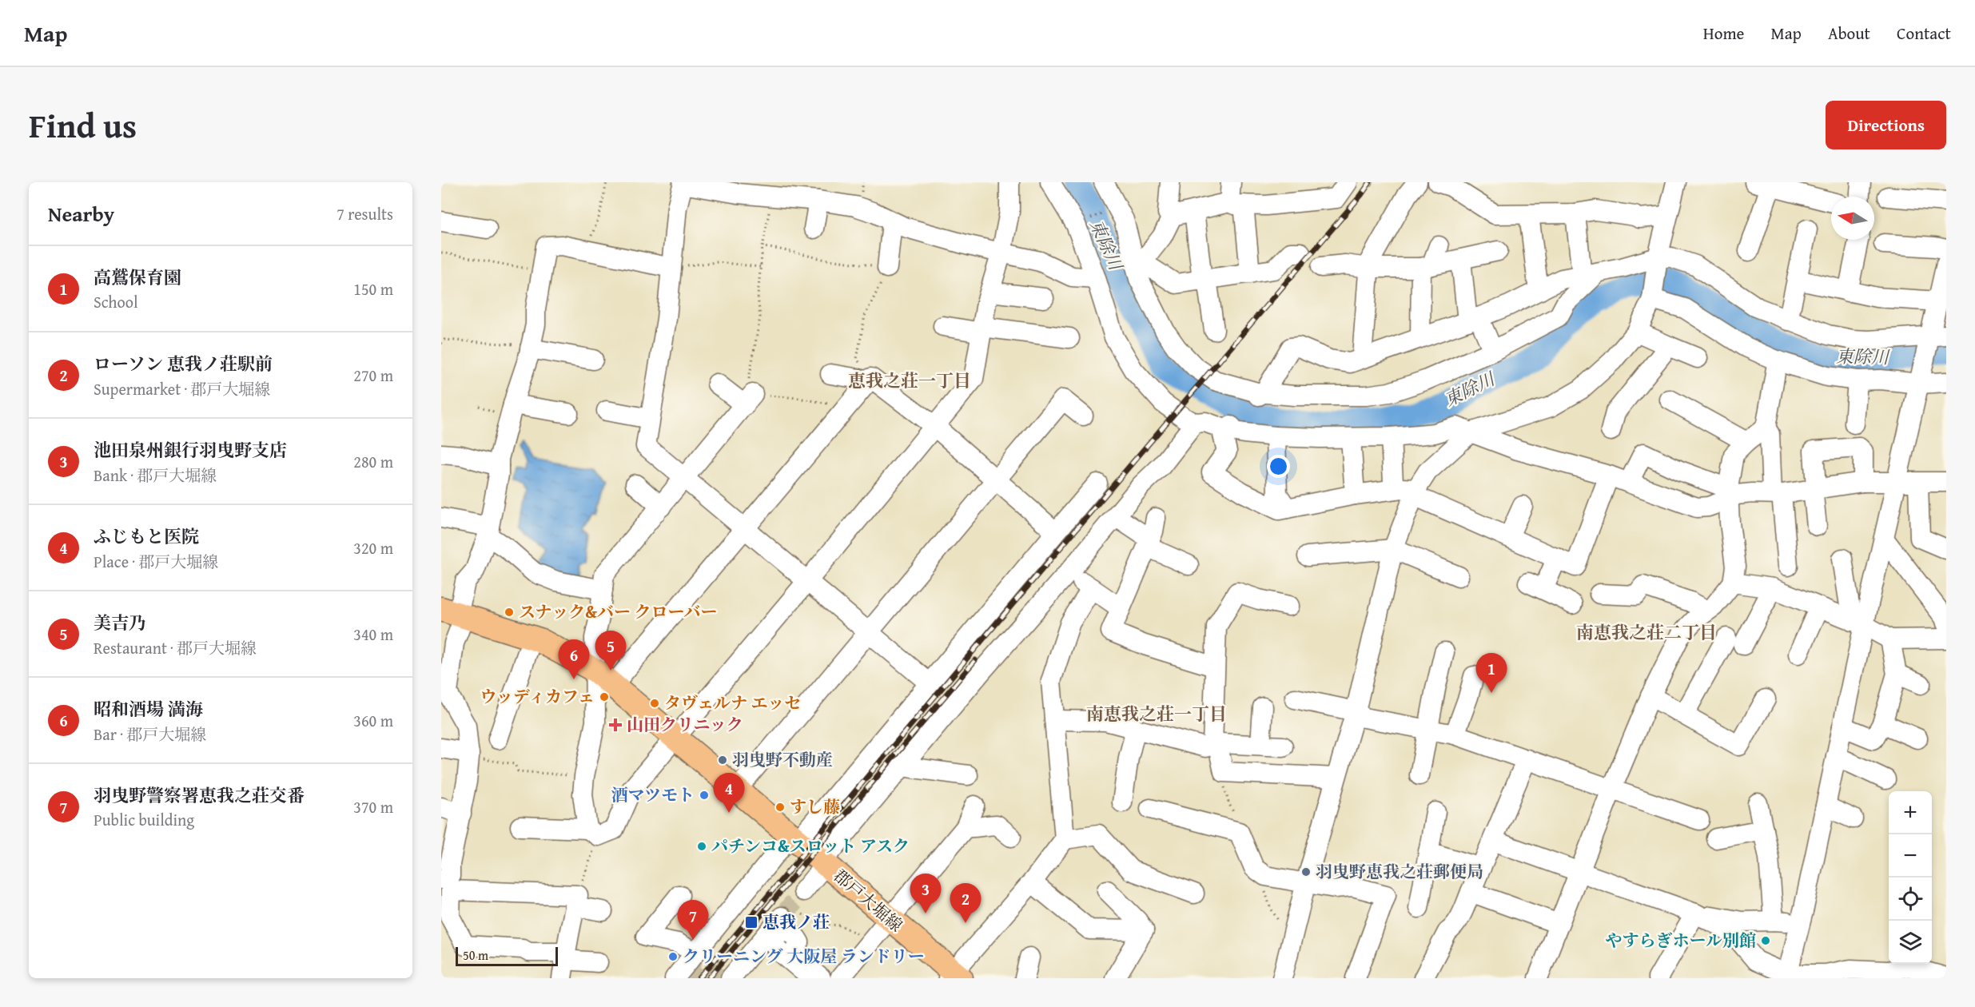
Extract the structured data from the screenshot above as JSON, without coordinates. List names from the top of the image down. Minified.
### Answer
{"streets":{"main road":["郡戸大堀線"]},"districts":["恵我之荘一丁目","南恵我之荘二丁目","南恵我之荘一丁目"],"water":["東除川"],"places":{"other":["スナック&バー クローバー","ウッディカフェ","タヴェルナ エッセ","羽曳野不動産","酒マツモト","すし藤","パチンコ&スロット アスク","羽曳野恵我之荘郵便局","やすらぎホール別館","クリーニング 大阪屋 ランドリー"],"health":["山田クリニック"],"transit":["恵我ノ荘"]},"scale_bar":"50 m","north":"left","page":{"header":"Map","nav":["Home","Map","About","Contact"],"title":"Find us","buttons":"Directions","heading":["Nearby","7 results"],"list":[{"mark":"1","name":"高鷲保育園","note":"School","value":"150 m"},{"mark":"2","name":"ローソン 恵我ノ荘駅前","note":"Supermarket · 郡戸大堀線","value":"270 m"},{"mark":"3","name":"池田泉州銀行羽曳野支店","note":"Bank · 郡戸大堀線","value":"280 m"},{"mark":"4","name":"ふじもと医院","note":"Place · 郡戸大堀線","value":"320 m"},{"mark":"5","name":"美吉乃","note":"Restaurant · 郡戸大堀線","value":"340 m"},{"mark":"6","name":"昭和酒場 満海","note":"Bar · 郡戸大堀線","value":"360 m"},{"mark":"7","name":"羽曳野警察署恵我之荘交番","note":"Public building","value":"370 m"}],"pins":["5","6","1","4","3","2","7"],"map_buttons":["+","−"],"scale":"50 m"}}
